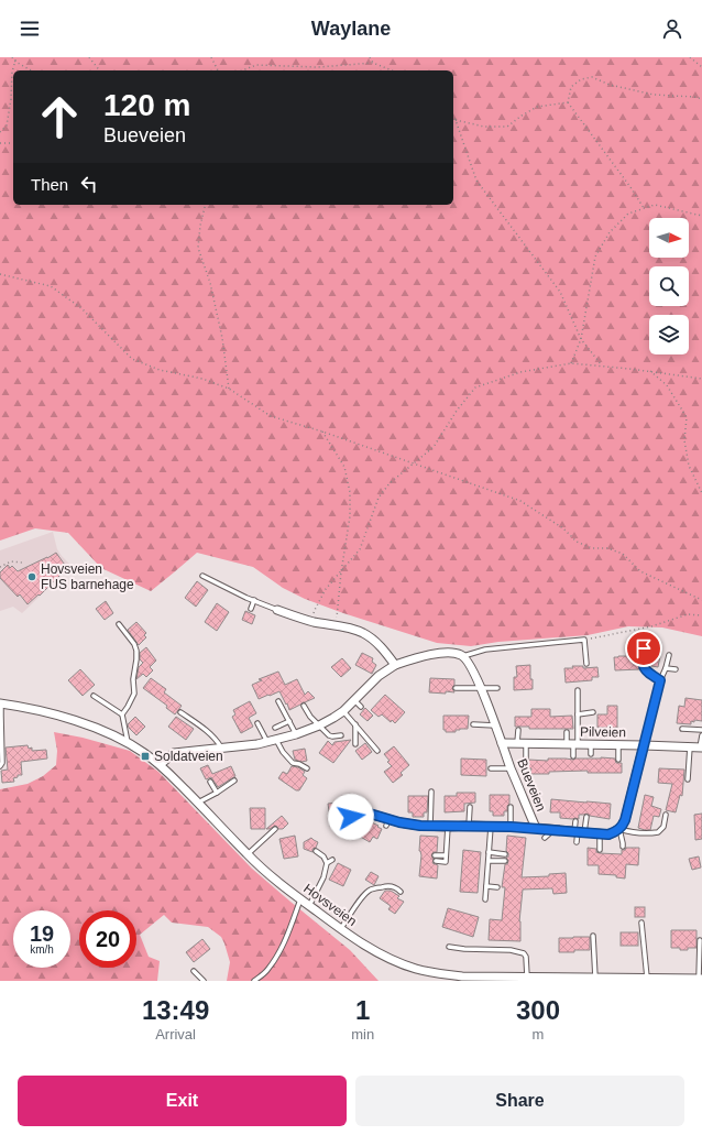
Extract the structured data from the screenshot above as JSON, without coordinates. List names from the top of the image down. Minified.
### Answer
{"streets":{"street":["Pilveien","Bueveien","Hovsveien"]},"crossings":[["Pilveien","Bueveien"]],"places":{"other":["Hovsveien FUS barnehage"],"transit":["Soldatveien"]},"north":"right","page":{"header":"Waylane","turn":["120 m","Bueveien"],"then":"Then","speed":"19 km/h","limit":"20","eta":["13:49","Arrival","1","min","300","m"],"buttons":["Exit","Share"]}}
